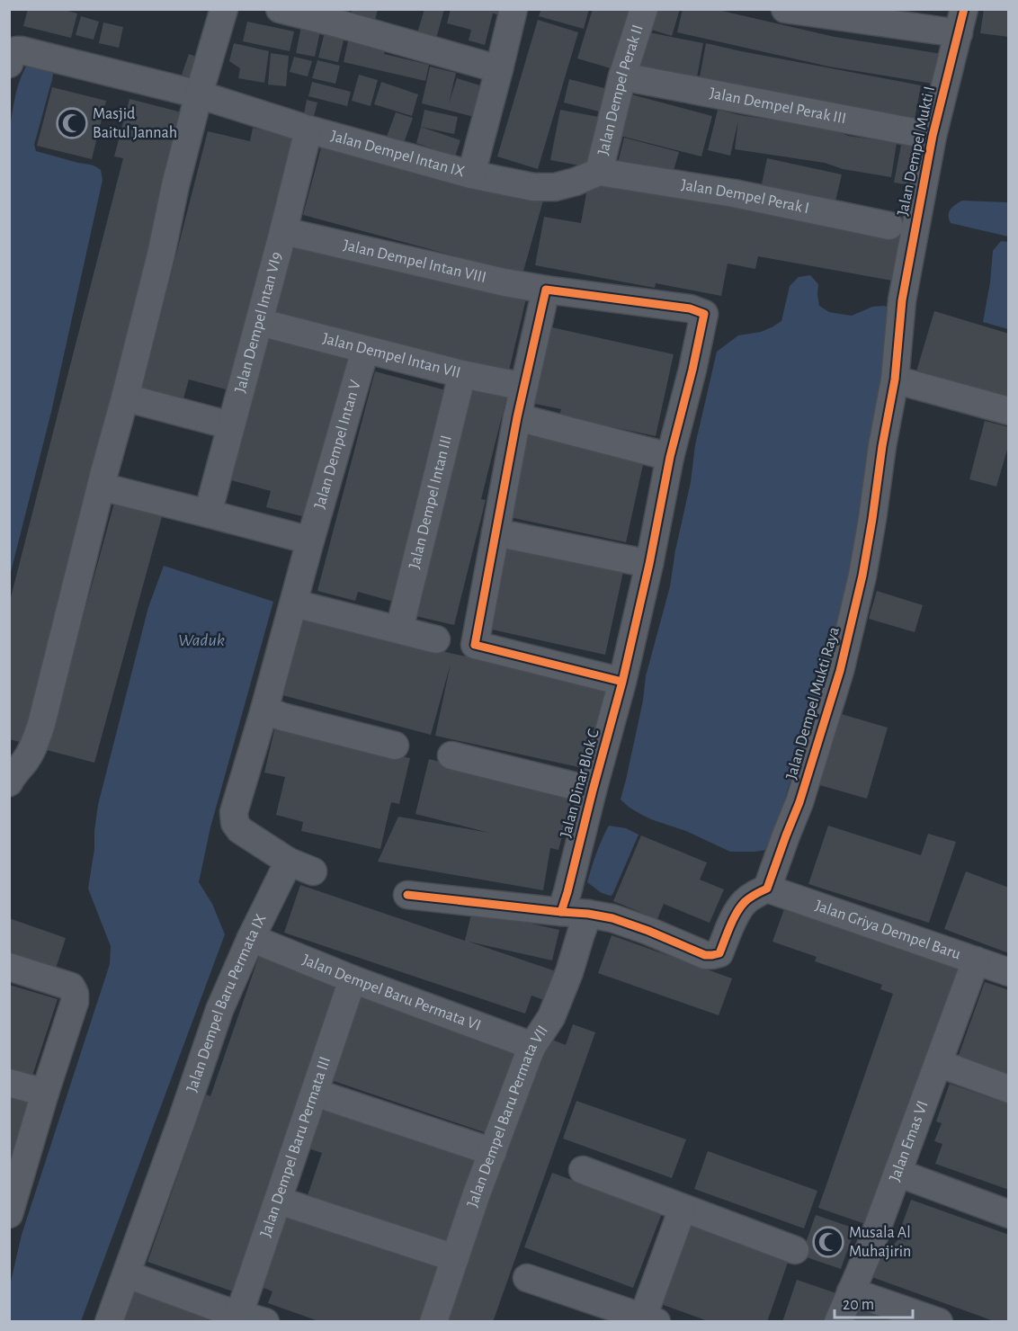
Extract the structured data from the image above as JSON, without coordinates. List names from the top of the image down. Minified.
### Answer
{"streets":{"street":["Jalan Dempel Perak II","Jalan Dempel Perak III","Jalan Dempel Mukti I","Jalan Dempel Intan IX","Jalan Dempel Perak I","Jalan Dempel Intan VIII","Jalan Dempel Intan VI9","Jalan Dempel Intan VII","Jalan Dempel Intan V","Jalan Dempel Intan III","Jalan Dempel Mukti Raya","Jalan Dinar Blok C","Jalan Griya Dempel Baru","Jalan Dempel Baru Permata VI","Jalan Dempel Baru Permata IX","Jalan Dempel Baru Permata VII","Jalan Emas VI","Jalan Dempel Baru Permata III"]},"crossings":[["Jalan Dempel Perak II","Jalan Dempel Perak III"],["Jalan Dempel Perak II","Jalan Dempel Intan IX"],["Jalan Dempel Perak II","Jalan Dempel Perak I"],["Jalan Dempel Perak III","Jalan Dempel Mukti I"],["Jalan Dempel Mukti I","Jalan Dempel Mukti Raya"],["Jalan Dempel Intan IX","Jalan Dempel Perak I"],["Jalan Dempel Intan IX","Jalan Dempel Intan VI9"],["Jalan Dempel Intan VIII","Jalan Dempel Intan VI9"],["Jalan Dempel Intan VIII","Jalan Dinar Blok C"],["Jalan Dempel Intan VI9","Jalan Dempel Intan VII"],["Jalan Dempel Intan VII","Jalan Dempel Intan V"],["Jalan Dempel Intan VII","Jalan Dempel Intan III"],["Jalan Dempel Intan V","Jalan Dempel Baru Permata IX"],["Jalan Dempel Mukti Raya","Jalan Griya Dempel Baru"],["Jalan Griya Dempel Baru","Jalan Emas VI"],["Jalan Dempel Baru Permata VI","Jalan Dempel Baru Permata IX"],["Jalan Dempel Baru Permata VI","Jalan Dempel Baru Permata VII"],["Jalan Dempel Baru Permata VI","Jalan Dempel Baru Permata III"]],"water":["Waduk"],"places":{"mosque":["Masjid Baitul Jannah","Musala Al Muhajirin"]},"scale_bar":"20 m"}
